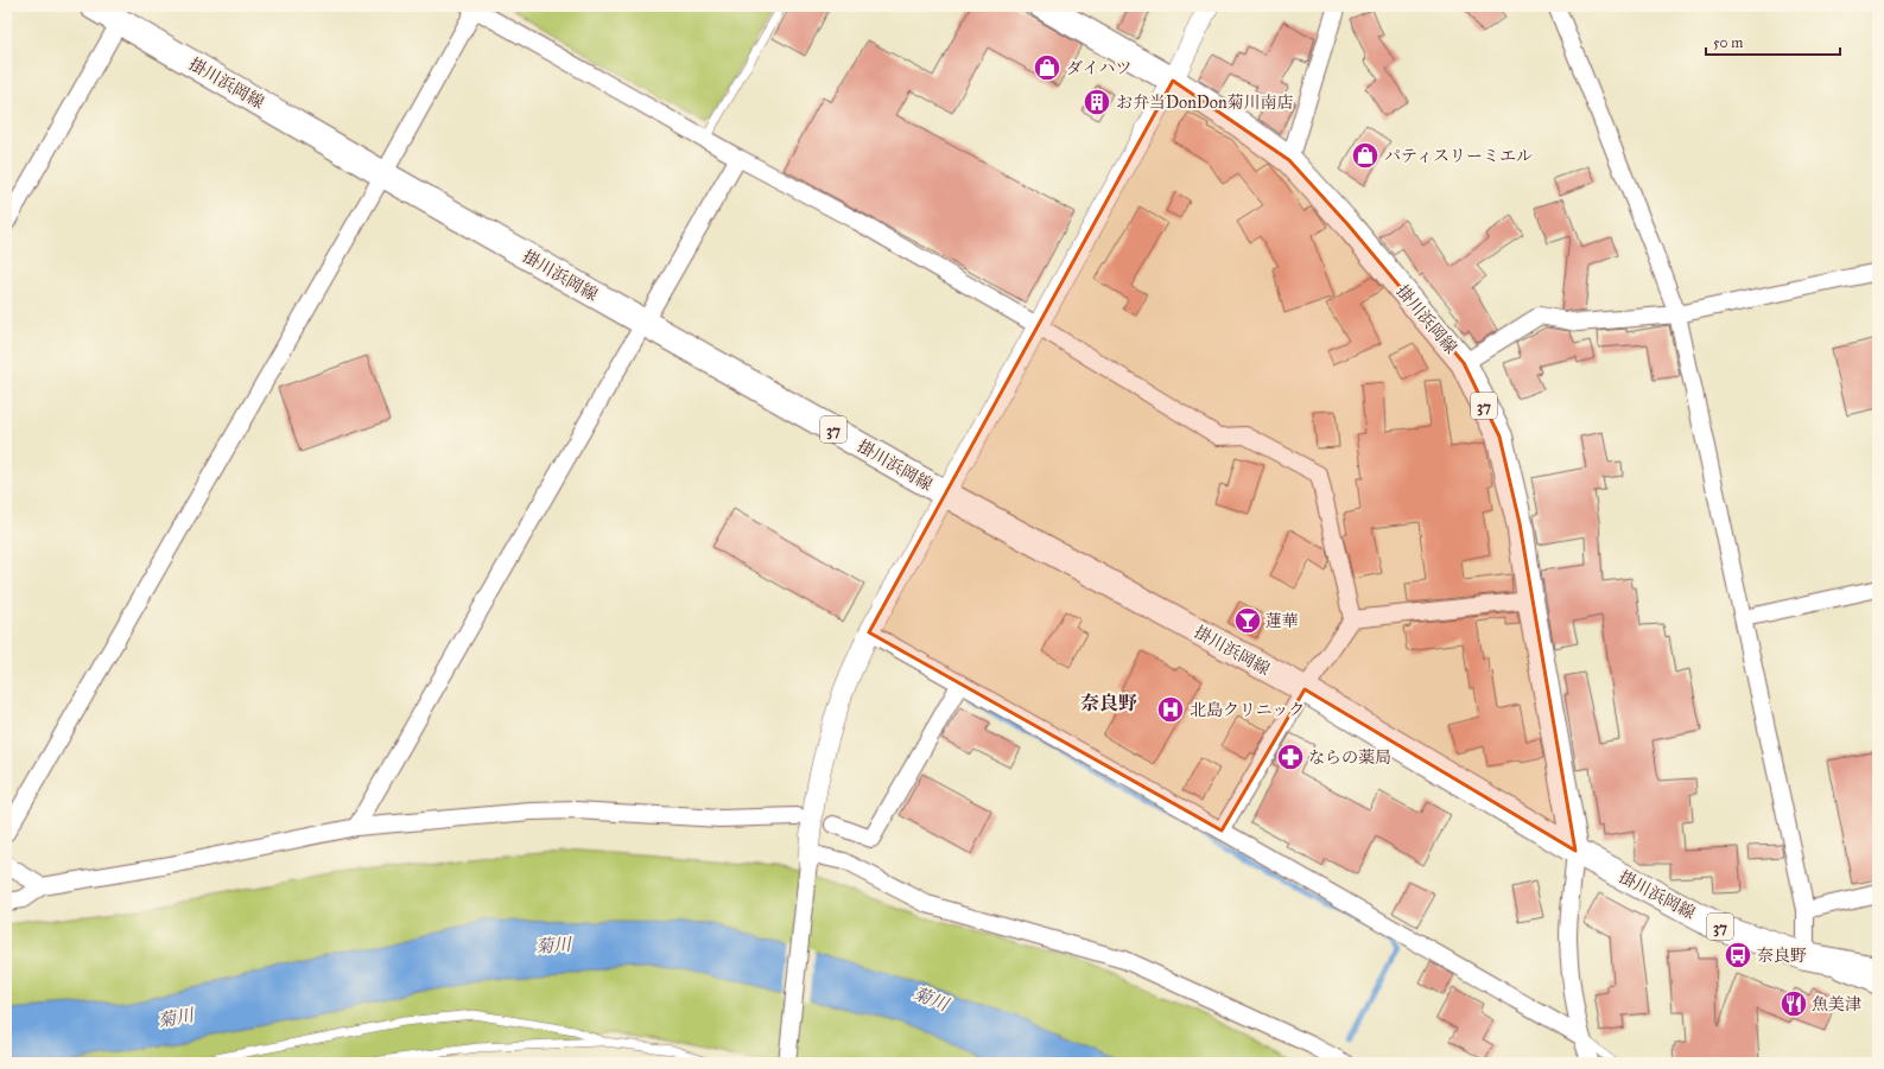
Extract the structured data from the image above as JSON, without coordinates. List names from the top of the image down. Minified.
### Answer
{"streets":{"main road":["掛川浜岡線","37"]},"districts":["奈良野"],"water":["菊川"],"places":{"shop":["ダイハツ","パティスリーミエル"],"building":["お弁当DonDon菊川南店"],"bar":["蓮華"],"hospital":["北島クリニック"],"pharmacy":["ならの薬局"],"bus stop":["奈良野"],"restaurant":["魚美津"]},"scale_bar":"50 m"}
